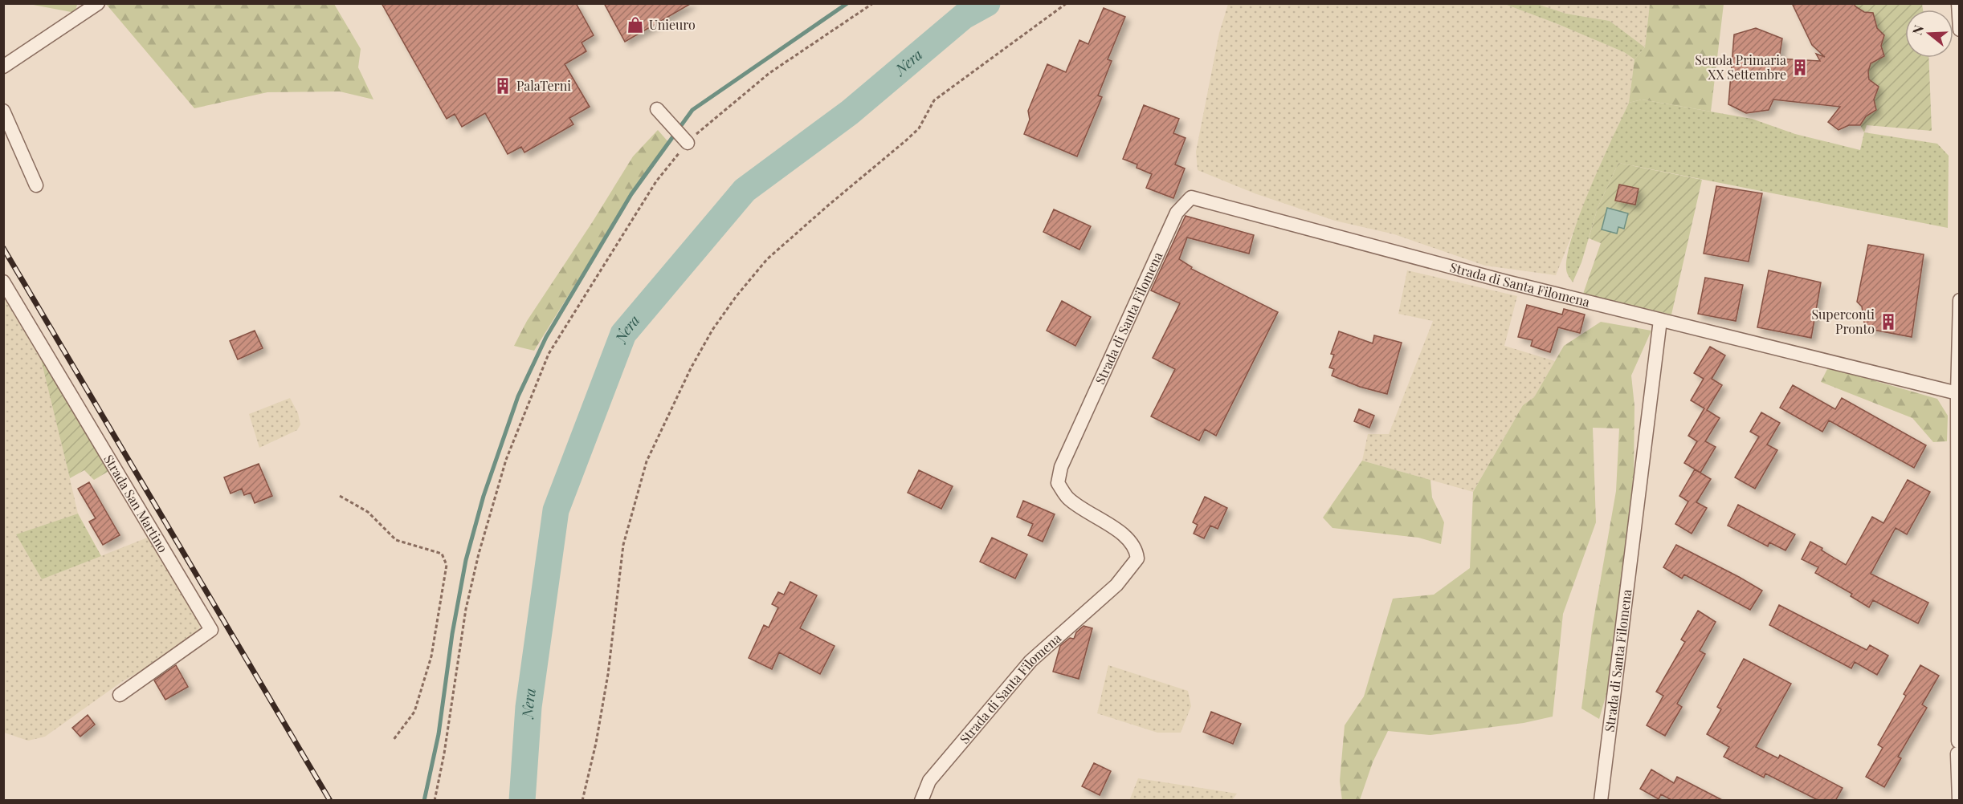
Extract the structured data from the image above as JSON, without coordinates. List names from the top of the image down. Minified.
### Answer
{"streets":{"street":["Strada di Santa Filomena","Strada San Martino"]},"water":["Nera"],"places":{"shop":["Unieuro"],"building":["Scuola Primaria XX Settembre","PalaTerni","Superconti Pronto"]},"north":"left"}
